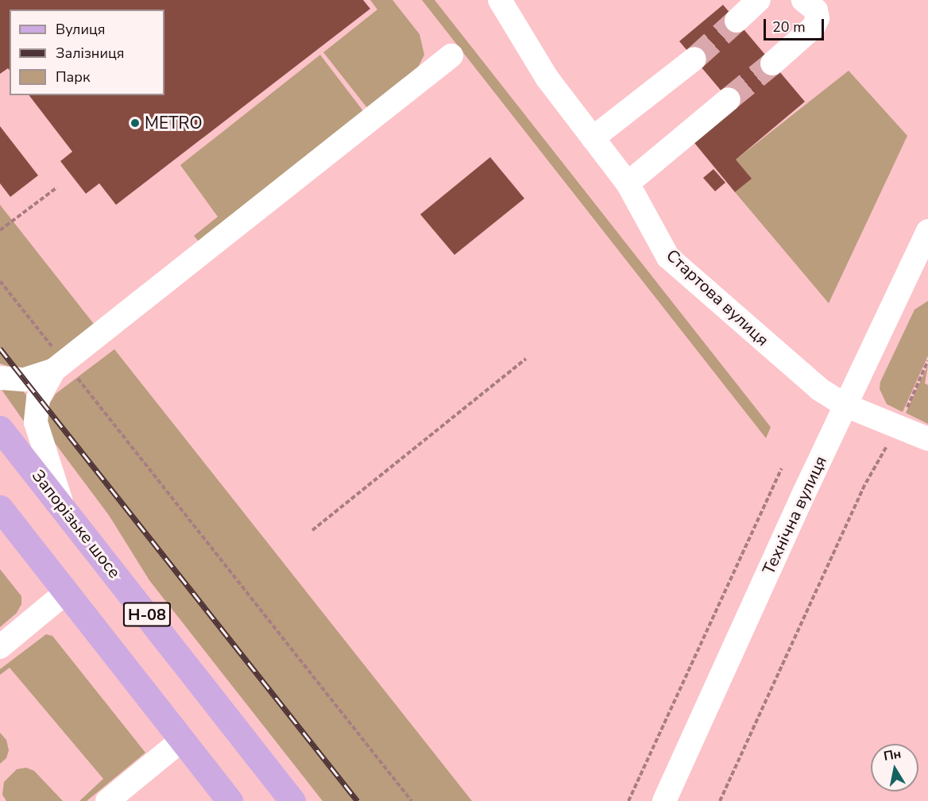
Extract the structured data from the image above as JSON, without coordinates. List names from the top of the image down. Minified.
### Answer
{"streets":{"main road":["Запорізьке шосе","Н-08"],"street":["Стартова вулиця","Технічна вулиця"]},"crossings":[["Стартова вулиця","Технічна вулиця"]],"places":["METRO"],"legend":["Вулиця","Залізниця","Парк"],"scale_bar":"20 m","north":"top"}
